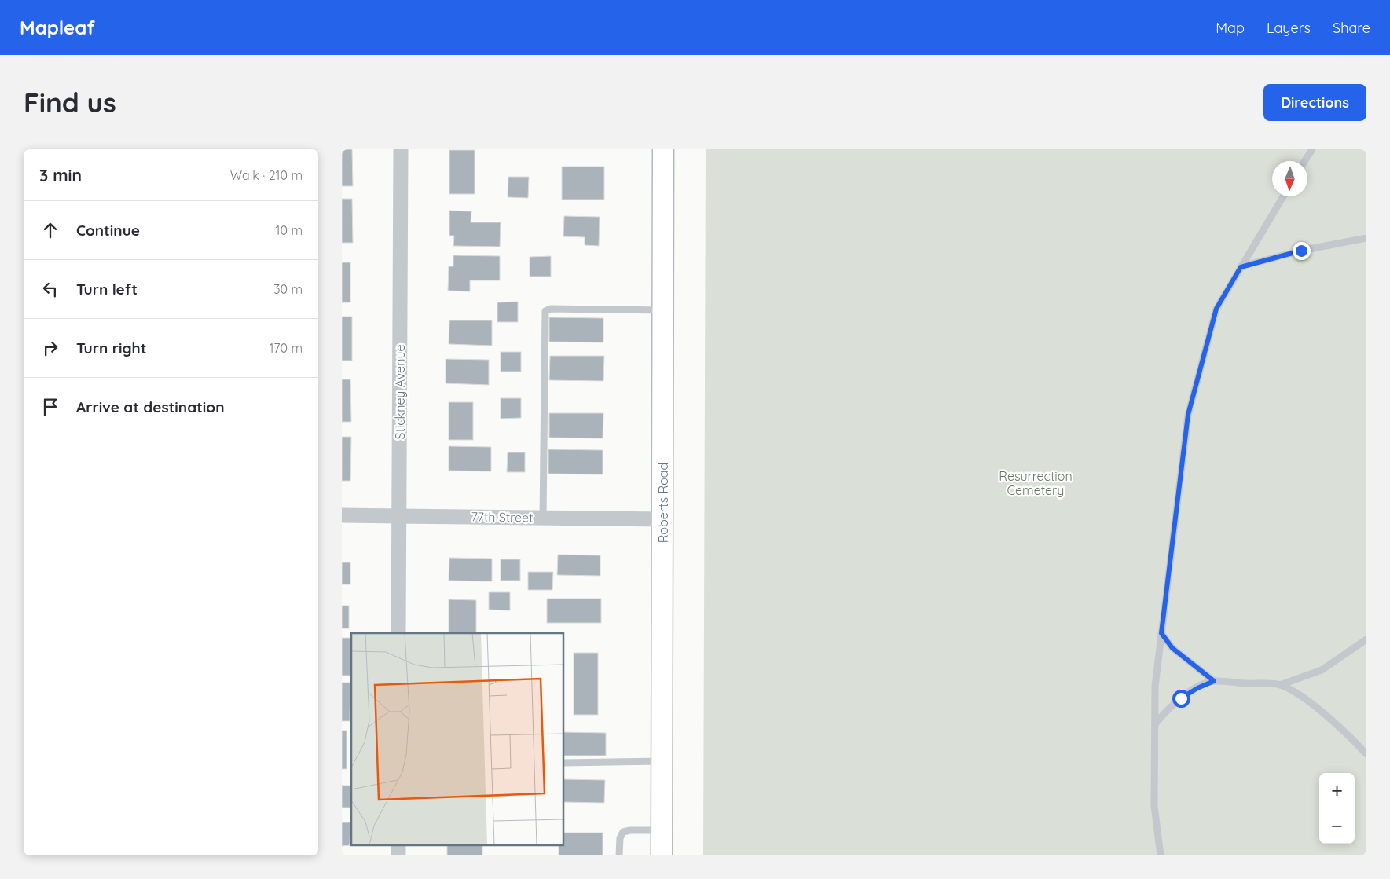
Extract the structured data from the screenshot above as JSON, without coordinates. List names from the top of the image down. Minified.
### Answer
{"streets":{"street":["Stickney Avenue","Roberts Road","77th Street"]},"crossings":[["Stickney Avenue","77th Street"],["Roberts Road","77th Street"]],"parks":["Resurrection Cemetery"],"north":"bottom","page":{"header":"Mapleaf","nav":["Map","Layers","Share"],"buttons":"Directions","title":"Find us","heading":["3 min","Walk · 210 m"],"list":[["Continue","10 m"],["Turn left","30 m"],["Turn right","170 m"],"Arrive at destination"],"map_buttons":["+","−"]}}
